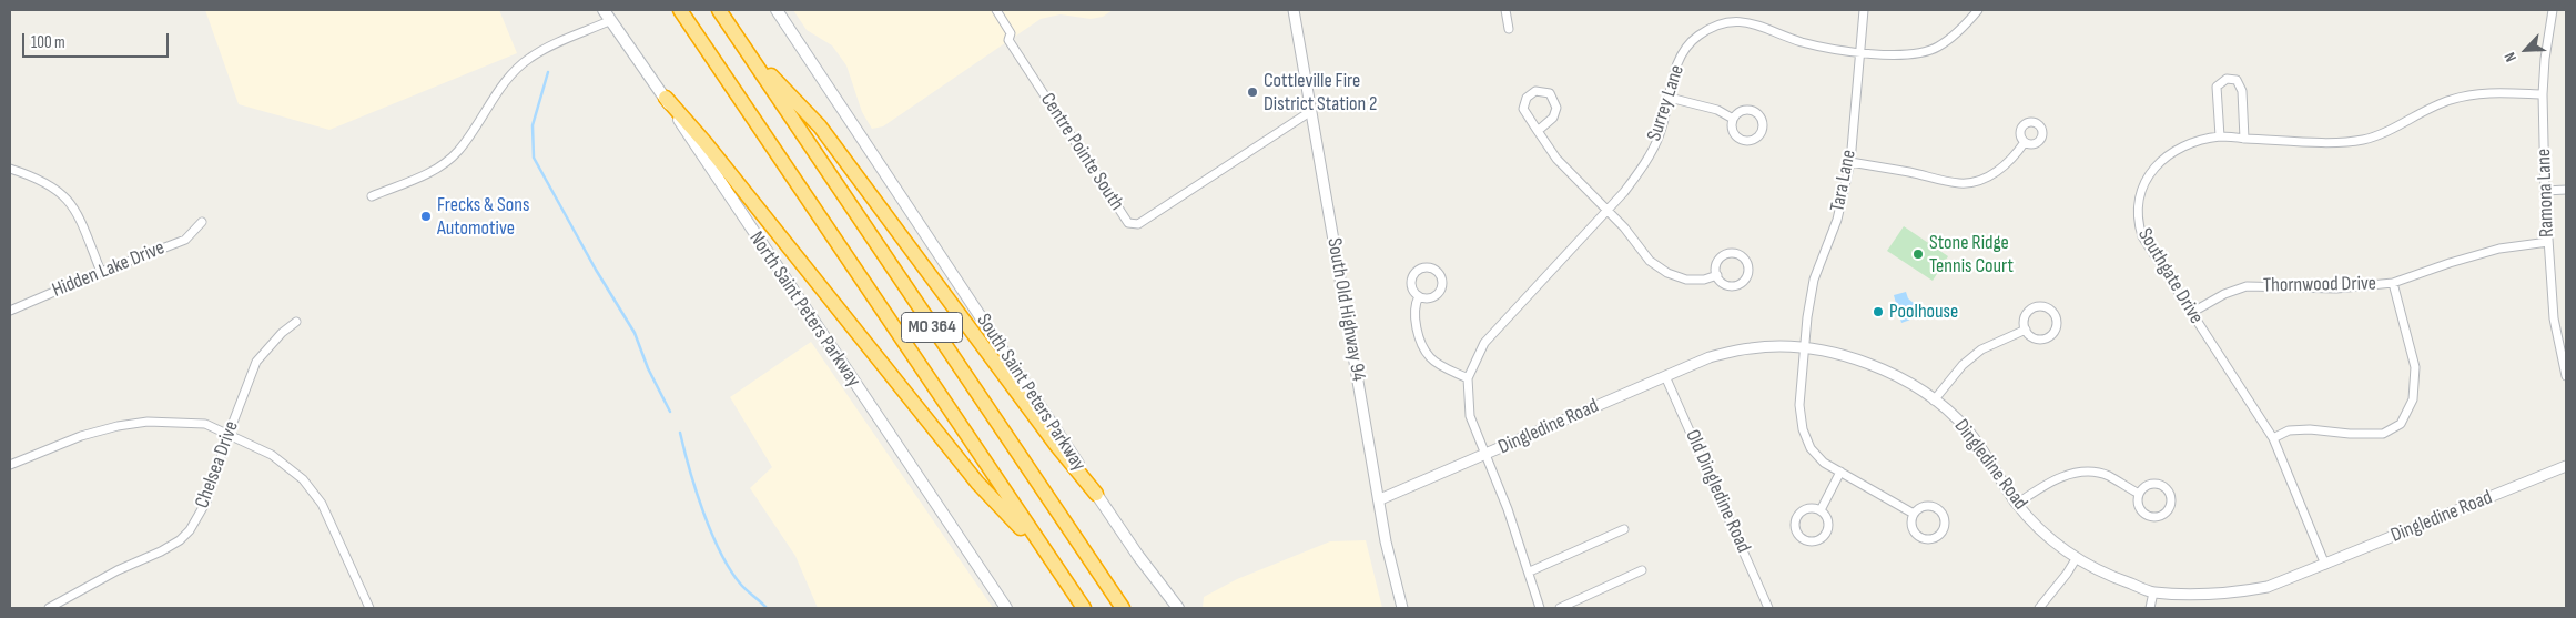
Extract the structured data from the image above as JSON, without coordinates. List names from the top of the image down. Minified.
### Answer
{"streets":{"highway":["MO 364"],"main road":["North Saint Peters Parkway","South Saint Peters Parkway"],"street":["Surrey Lane","Centre Pointe South","Tara Lane","Ramona Lane","Hidden Lake Drive","Southgate Drive","Thornwood Drive","South Old Highway 94","Dingledine Road","Chelsea Drive","Old Dingledine Road"]},"crossings":[["Surrey Lane","Tara Lane"],["Centre Pointe South","South Old Highway 94"],["Tara Lane","Dingledine Road"],["Ramona Lane","Southgate Drive"],["Ramona Lane","Thornwood Drive"],["Southgate Drive","Thornwood Drive"],["Southgate Drive","Dingledine Road"],["South Old Highway 94","Dingledine Road"],["Dingledine Road","Old Dingledine Road"]],"places":["Cottleville Fire District Station 2","Frecks & Sons Automotive","Stone Ridge Tennis Court","Poolhouse"],"scale_bar":"100 m","north":"bottom left"}
